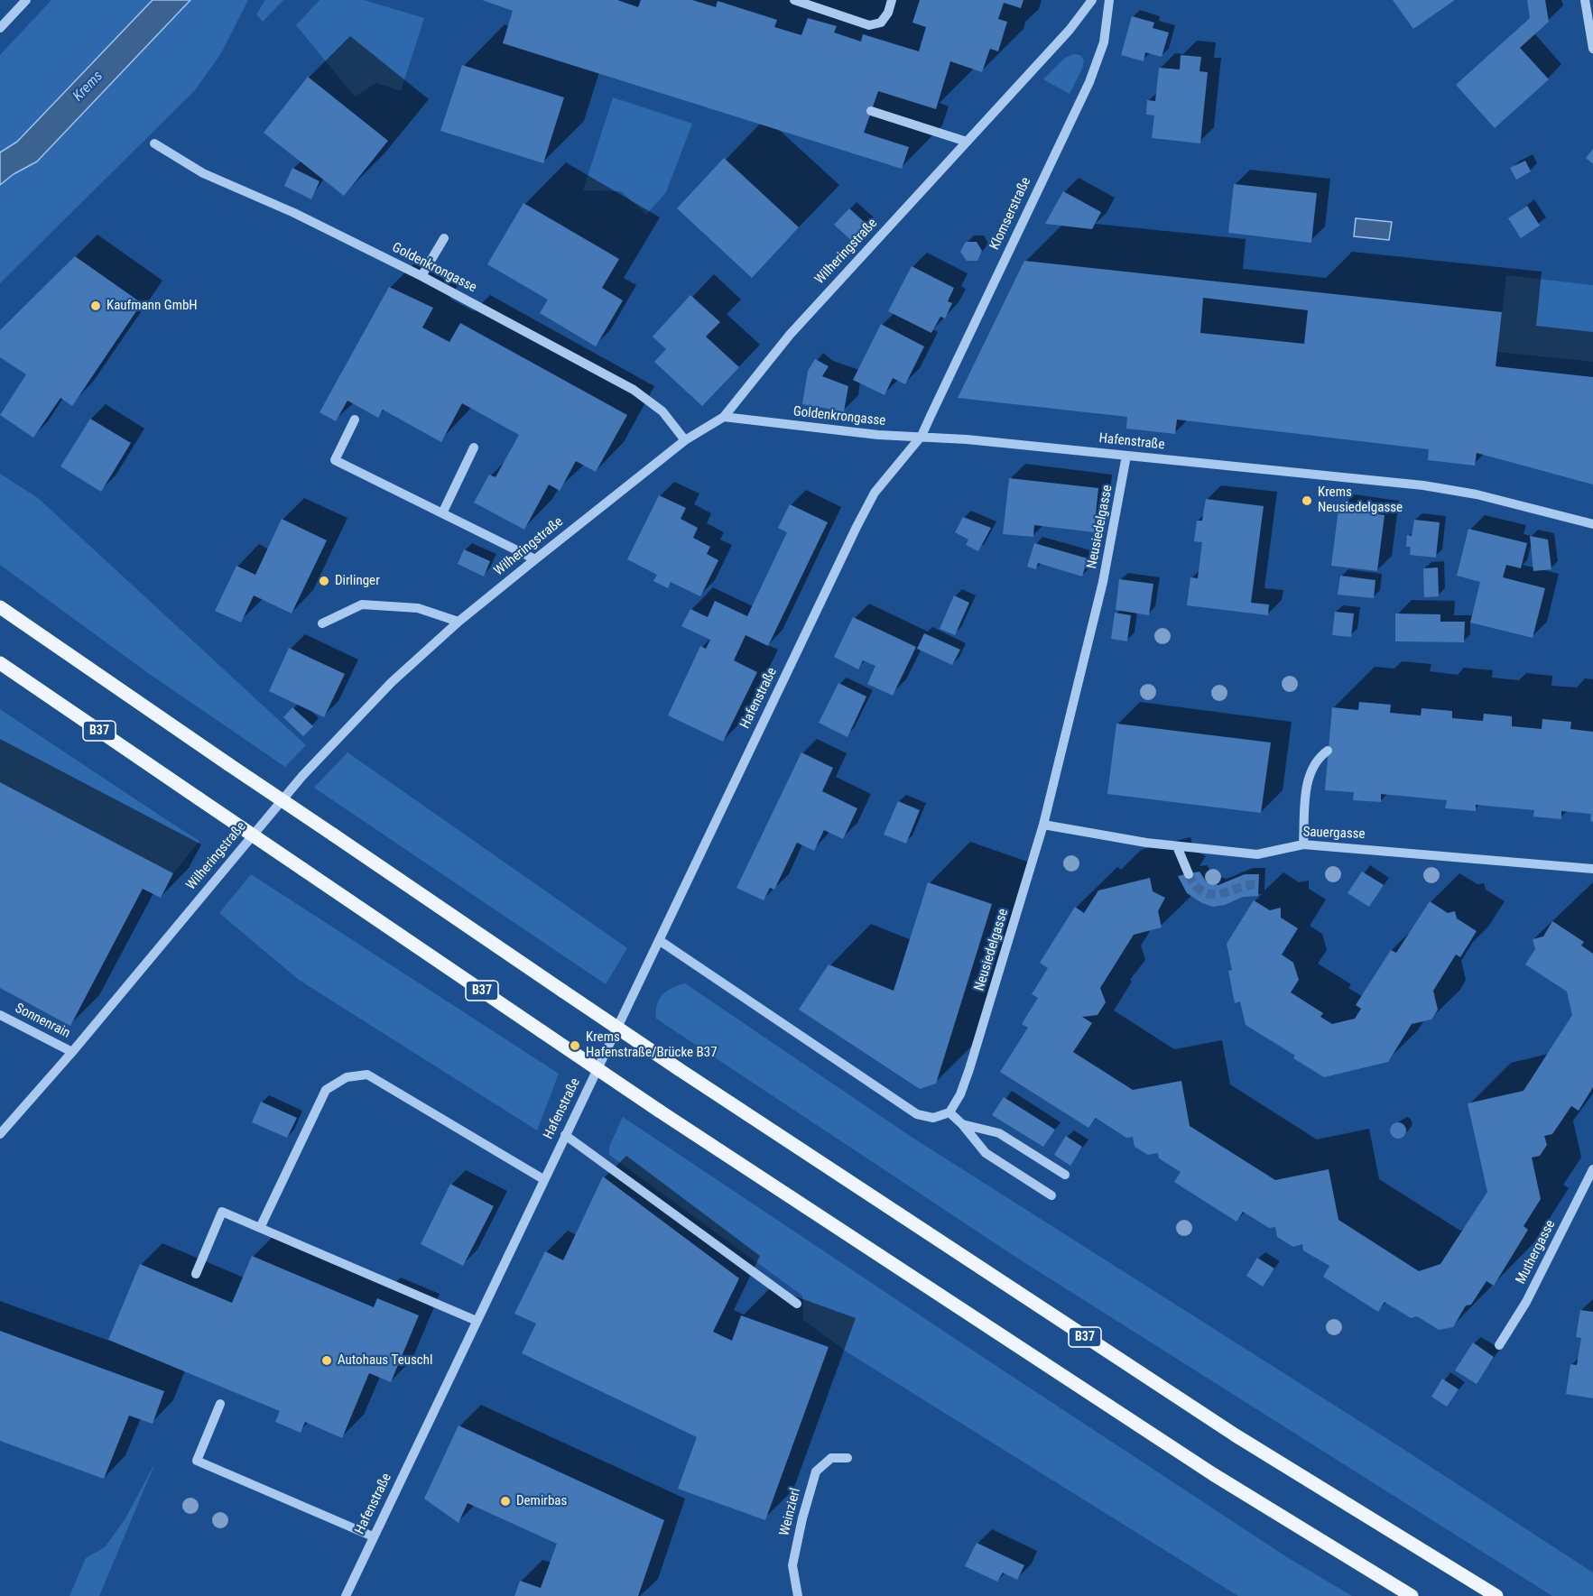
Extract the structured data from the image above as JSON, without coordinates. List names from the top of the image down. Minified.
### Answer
{"streets":{"main road":["B37"],"street":["Klomserstraße","Wilheringstraße","Goldenkrongasse","Hafenstraße","Neusiedelgasse","Sauergasse","Sonnenrain","Muthergasse","Weinzierl"]},"crossings":[["Klomserstraße","Goldenkrongasse"],["Klomserstraße","Hafenstraße"],["Wilheringstraße","Goldenkrongasse"],["Wilheringstraße","Sonnenrain"],["Goldenkrongasse","Hafenstraße"],["Hafenstraße","Neusiedelgasse"],["Neusiedelgasse","Sauergasse"]],"water":["Krems"],"places":["Kaufmann GmbH","Krems Neusiedelgasse","Dirlinger","Krems Hafenstraße/Brücke B37","Autohaus Teuschl","Demirbas"]}
